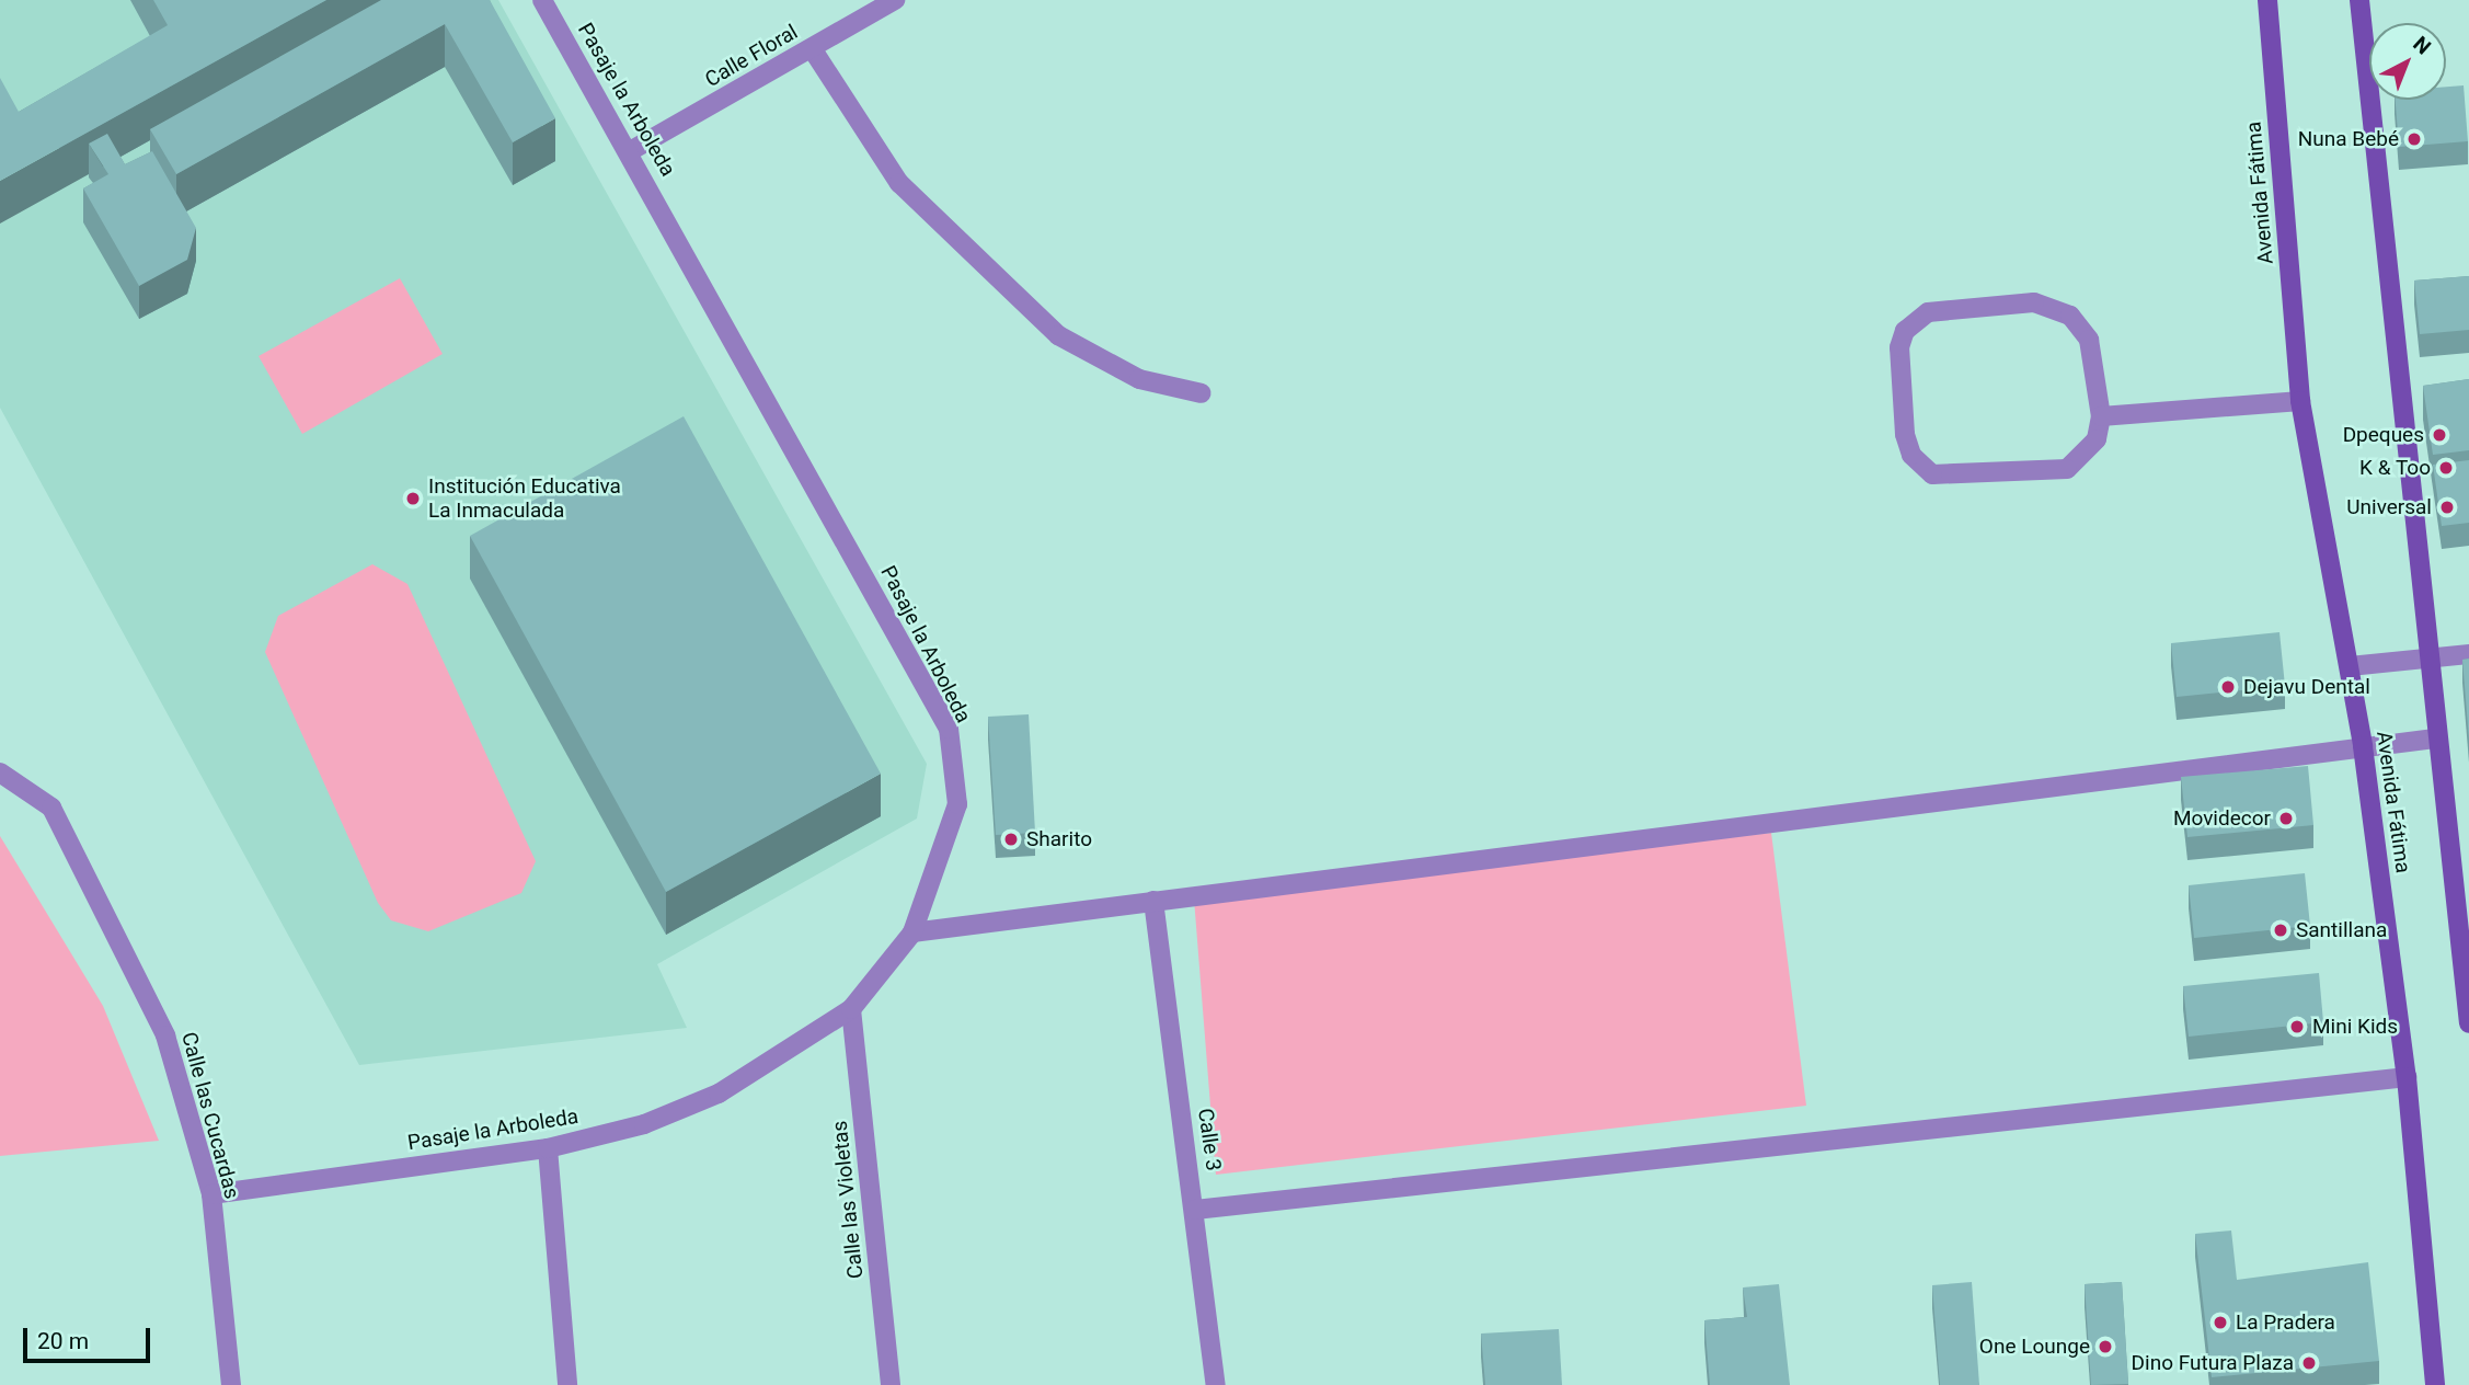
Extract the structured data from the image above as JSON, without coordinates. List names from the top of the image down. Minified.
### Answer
{"streets":{"main road":["Avenida Fátima"],"street":["Calle Floral","Pasaje la Arboleda","Calle las Cucardas","Calle 3","Calle las Violetas"]},"crossings":[["Calle Floral","Pasaje la Arboleda"],["Pasaje la Arboleda","Calle las Cucardas"],["Pasaje la Arboleda","Calle las Violetas"]],"places":["Nuna Bebé","Dpeques","K & Too","Institución Educativa La Inmaculada","Universal","Dejavu Dental","Movidecor","Sharito","Santillana","Mini Kids","La Pradera","One Lounge","Dino Futura Plaza"],"scale_bar":"20 m","north":"top right"}
